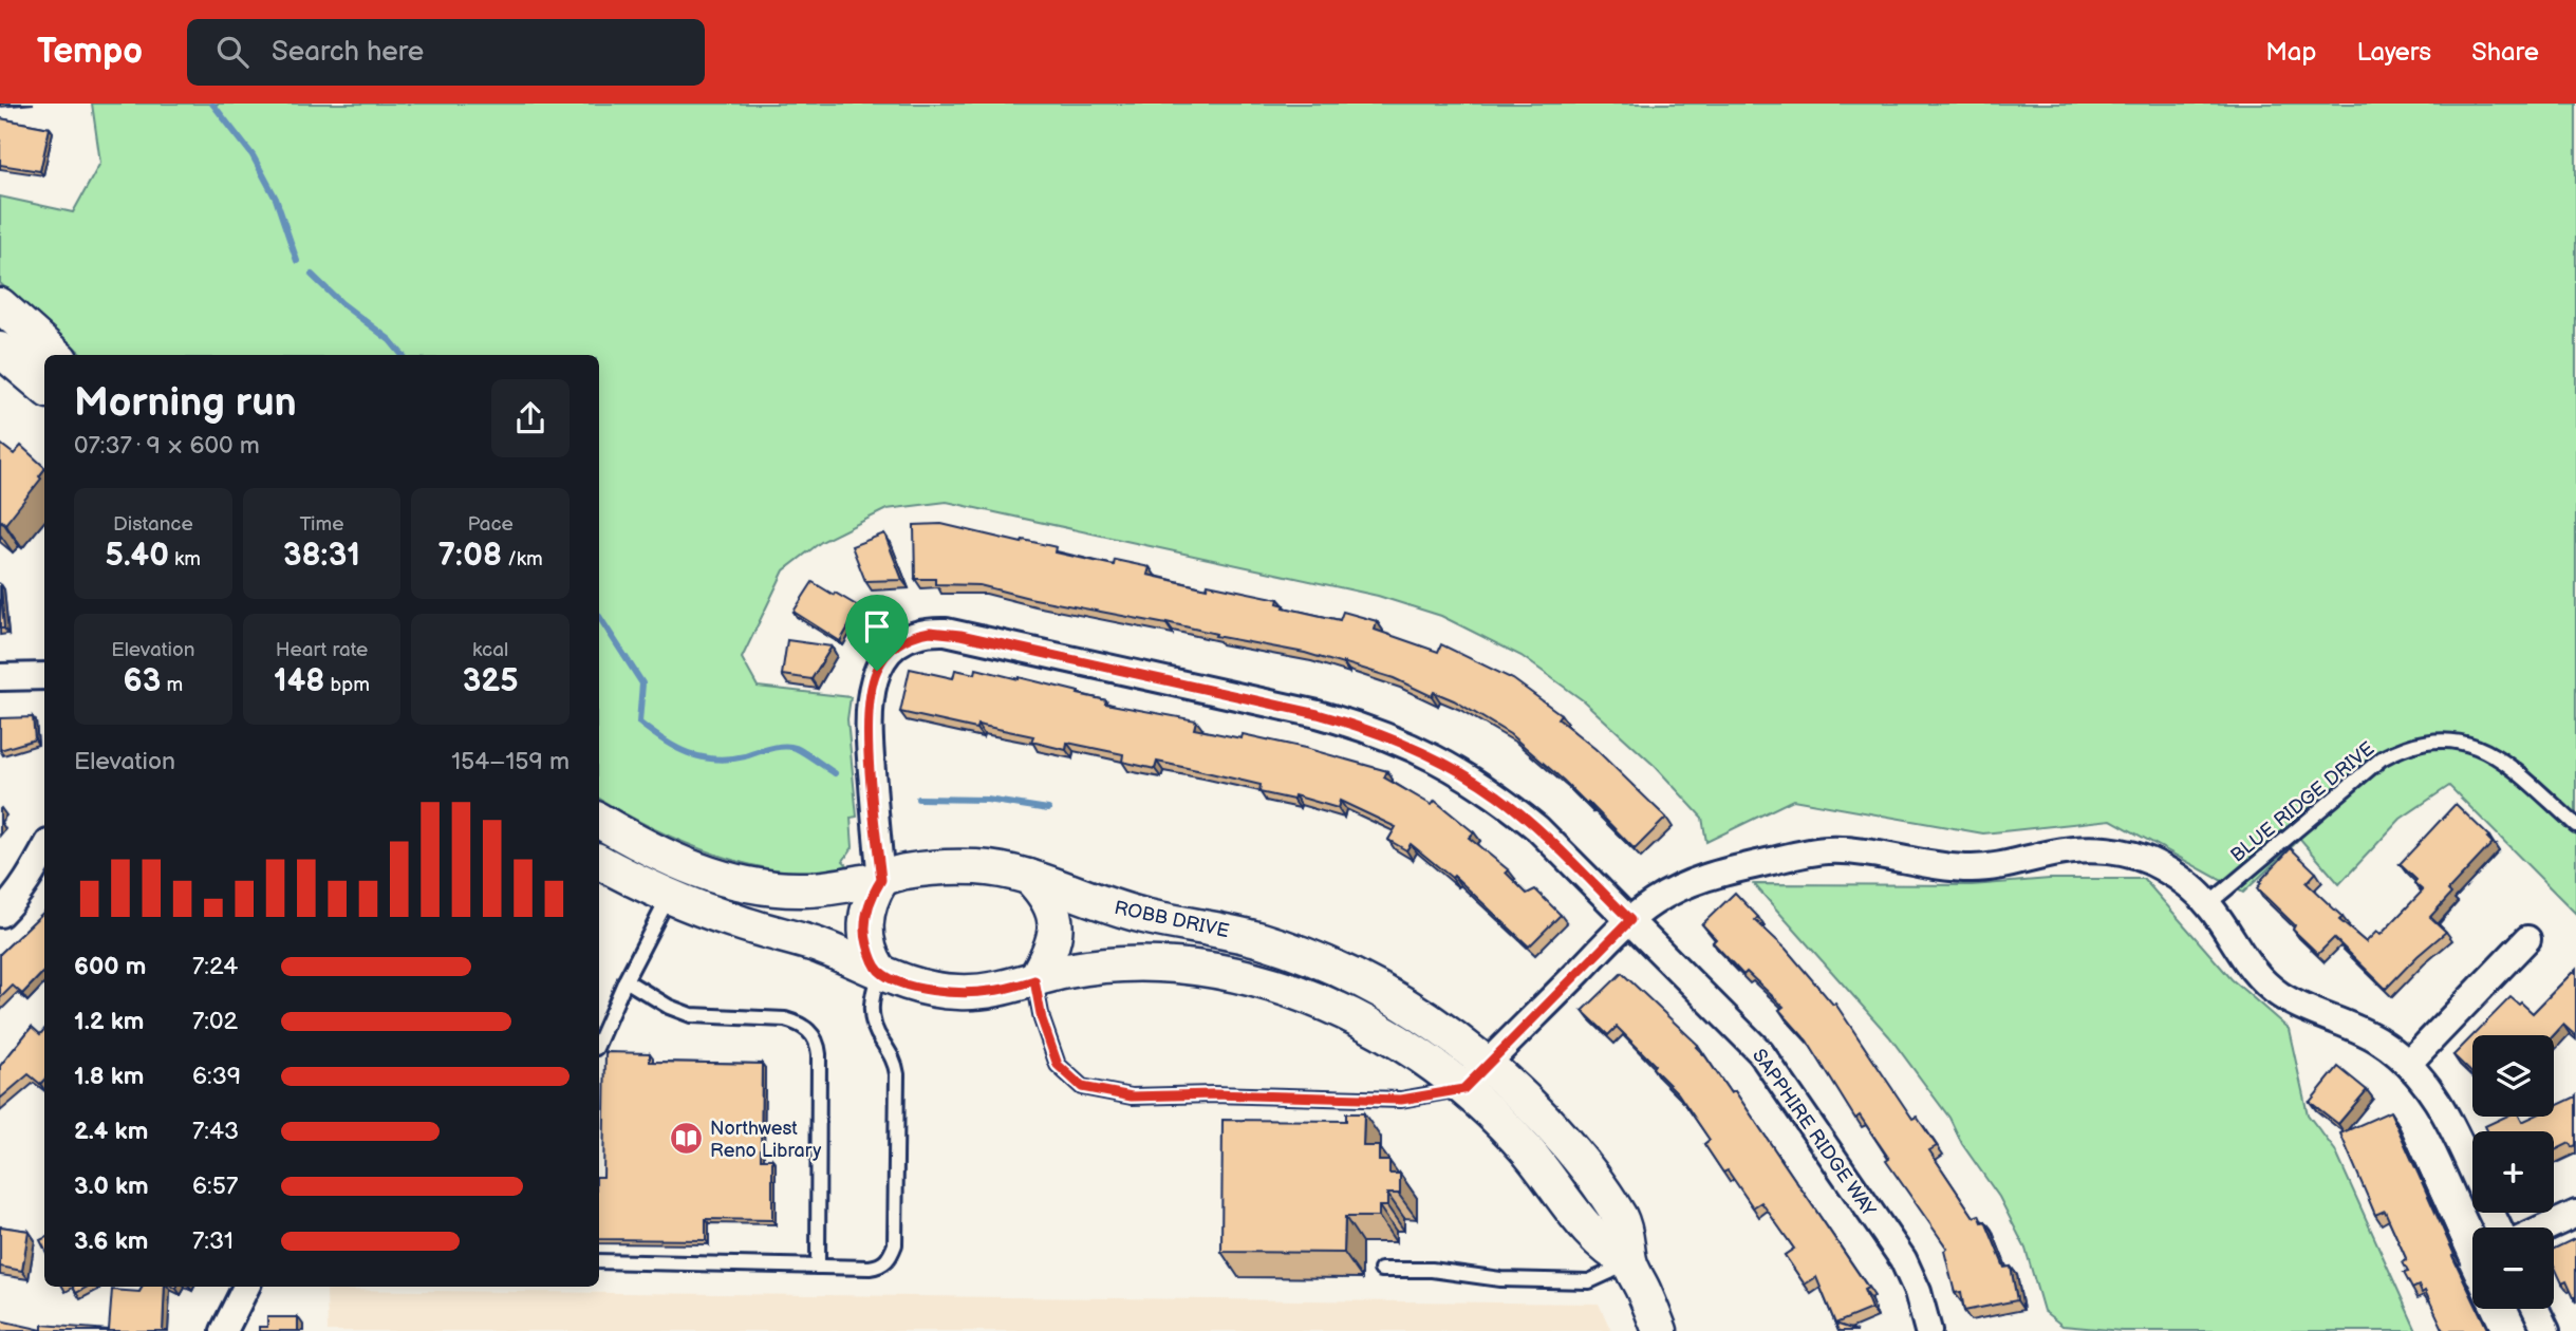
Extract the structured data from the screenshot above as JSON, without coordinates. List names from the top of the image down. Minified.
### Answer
{"streets":{"street":["ROBB DRIVE","SAPPHIRE RIDGE WAY"],"lane":["BLUE RIDGE DRIVE"]},"crossings":[["ROBB DRIVE","SAPPHIRE RIDGE WAY"]],"places":{"library":["Northwest Reno Library"]},"page":{"header":"Tempo","search":"Search here","nav":["Map","Layers","Share"],"heading":["Morning run","07:37 · 9 × 600 m"],"stats":[["Distance","5.40 km"],["Time","38:31"],["Pace","7:08 /km"],["Elevation","63 m"],["Heart rate","148 bpm"],["kcal","325"]],"chart":["Elevation","154–159 m"],"list":[{"name":"600 m","note":"7:24"},{"name":"1.2 km","note":"7:02"},{"name":"1.8 km","note":"6:39"},{"name":"2.4 km","note":"7:43"},{"name":"3.0 km","note":"6:57"},{"name":"3.6 km","note":"7:31"}],"map_buttons":["+","−"]}}
